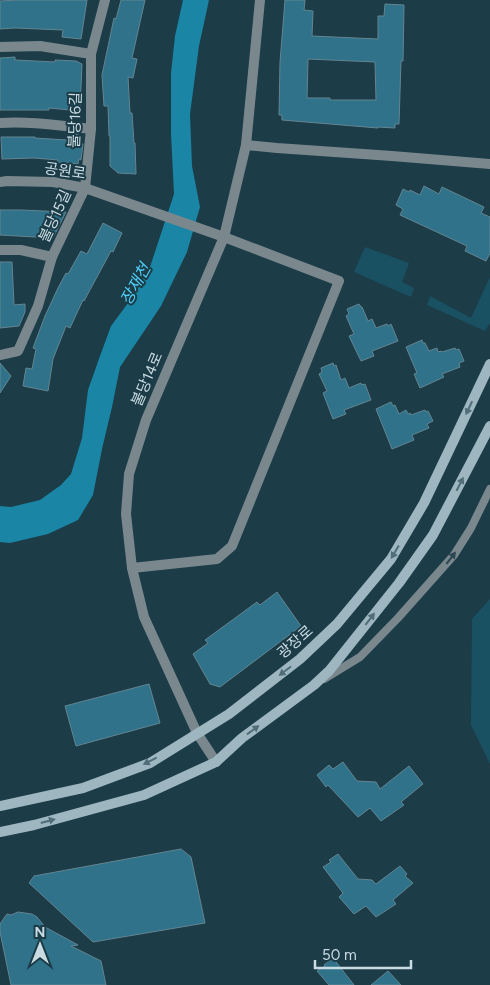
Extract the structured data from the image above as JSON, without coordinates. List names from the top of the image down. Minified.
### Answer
{"streets":{"main road":["광장로"],"street":["불당16길","공원로","불당15길","불당14로"]},"crossings":[["불당16길","공원로"],["불당16길","불당15길"],["공원로","불당15길"],["공원로","불당14로"],["불당14로","광장로"]],"water":["장재천"],"scale_bar":"50 m","north":"top"}
